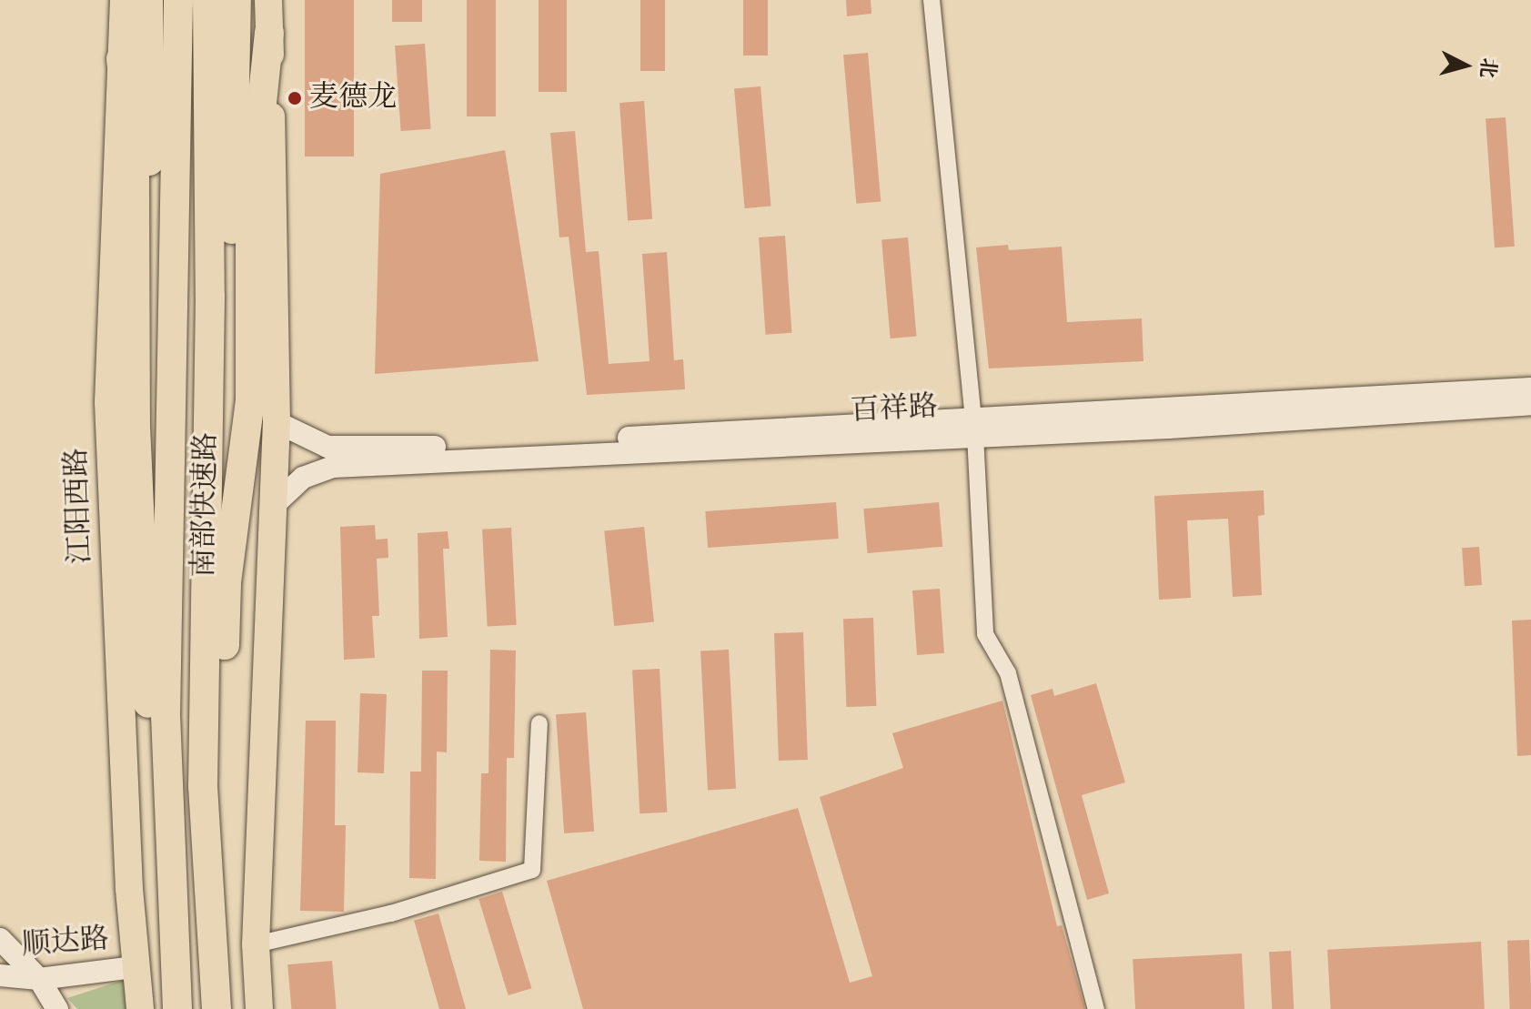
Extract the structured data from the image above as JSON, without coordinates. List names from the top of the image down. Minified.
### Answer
{"streets":{"highway":["南部快速路"],"main road":["江阳西路"],"street":["百祥路","顺达路"]},"crossings":[["江阳西路","顺达路"]],"places":["麦德龙"],"north":"right"}
